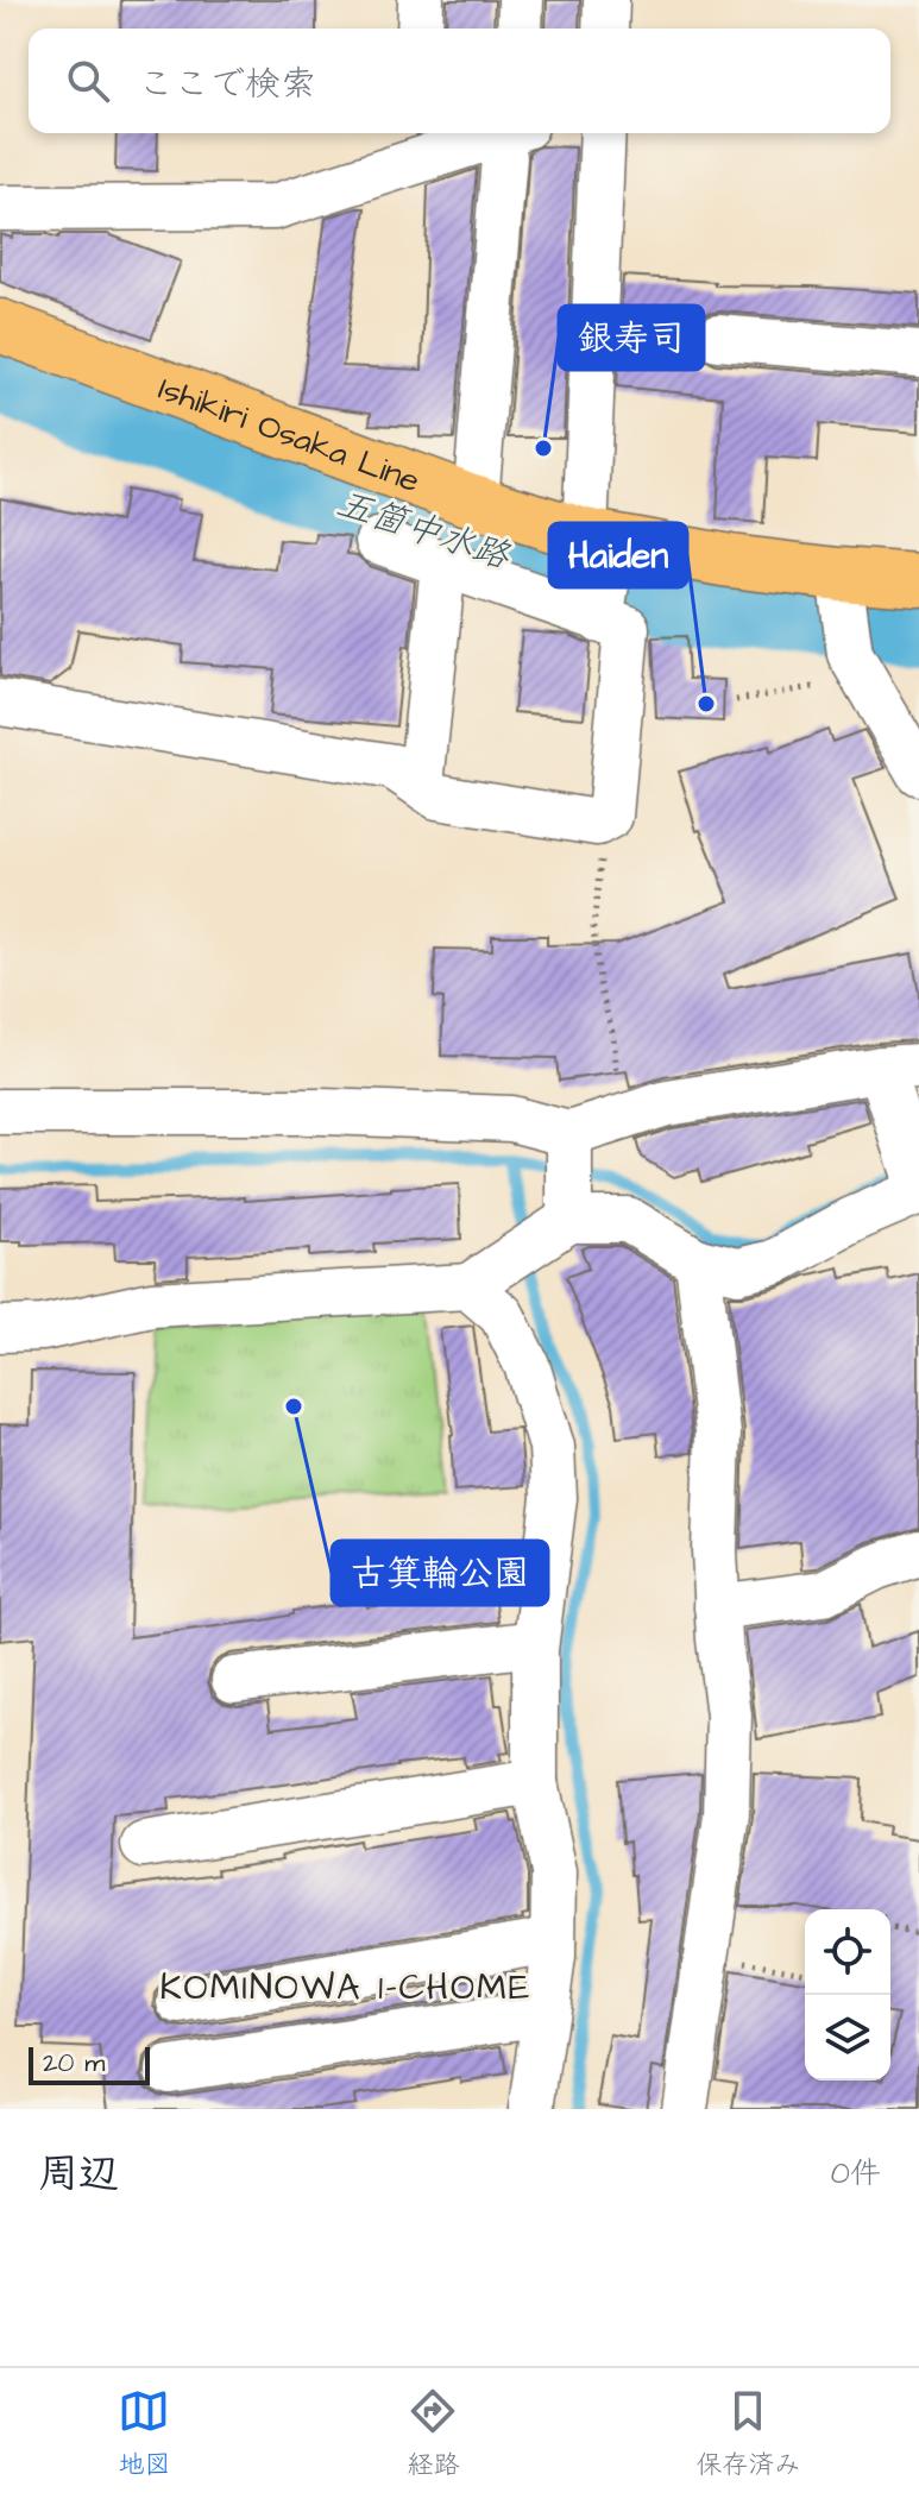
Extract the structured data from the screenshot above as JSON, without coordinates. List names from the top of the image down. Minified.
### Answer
{"streets":{"main road":["Ishikiri Osaka Line"]},"districts":["KOMINOWA 1-CHOME"],"water":["五箇中水路"],"places":["銀寿司","Haiden","古箕輪公園"],"scale_bar":"20 m","page":{"search":"ここで検索","scale":"20 m","heading":["周辺","0件"],"nav":["地図","経路","保存済み"]}}
